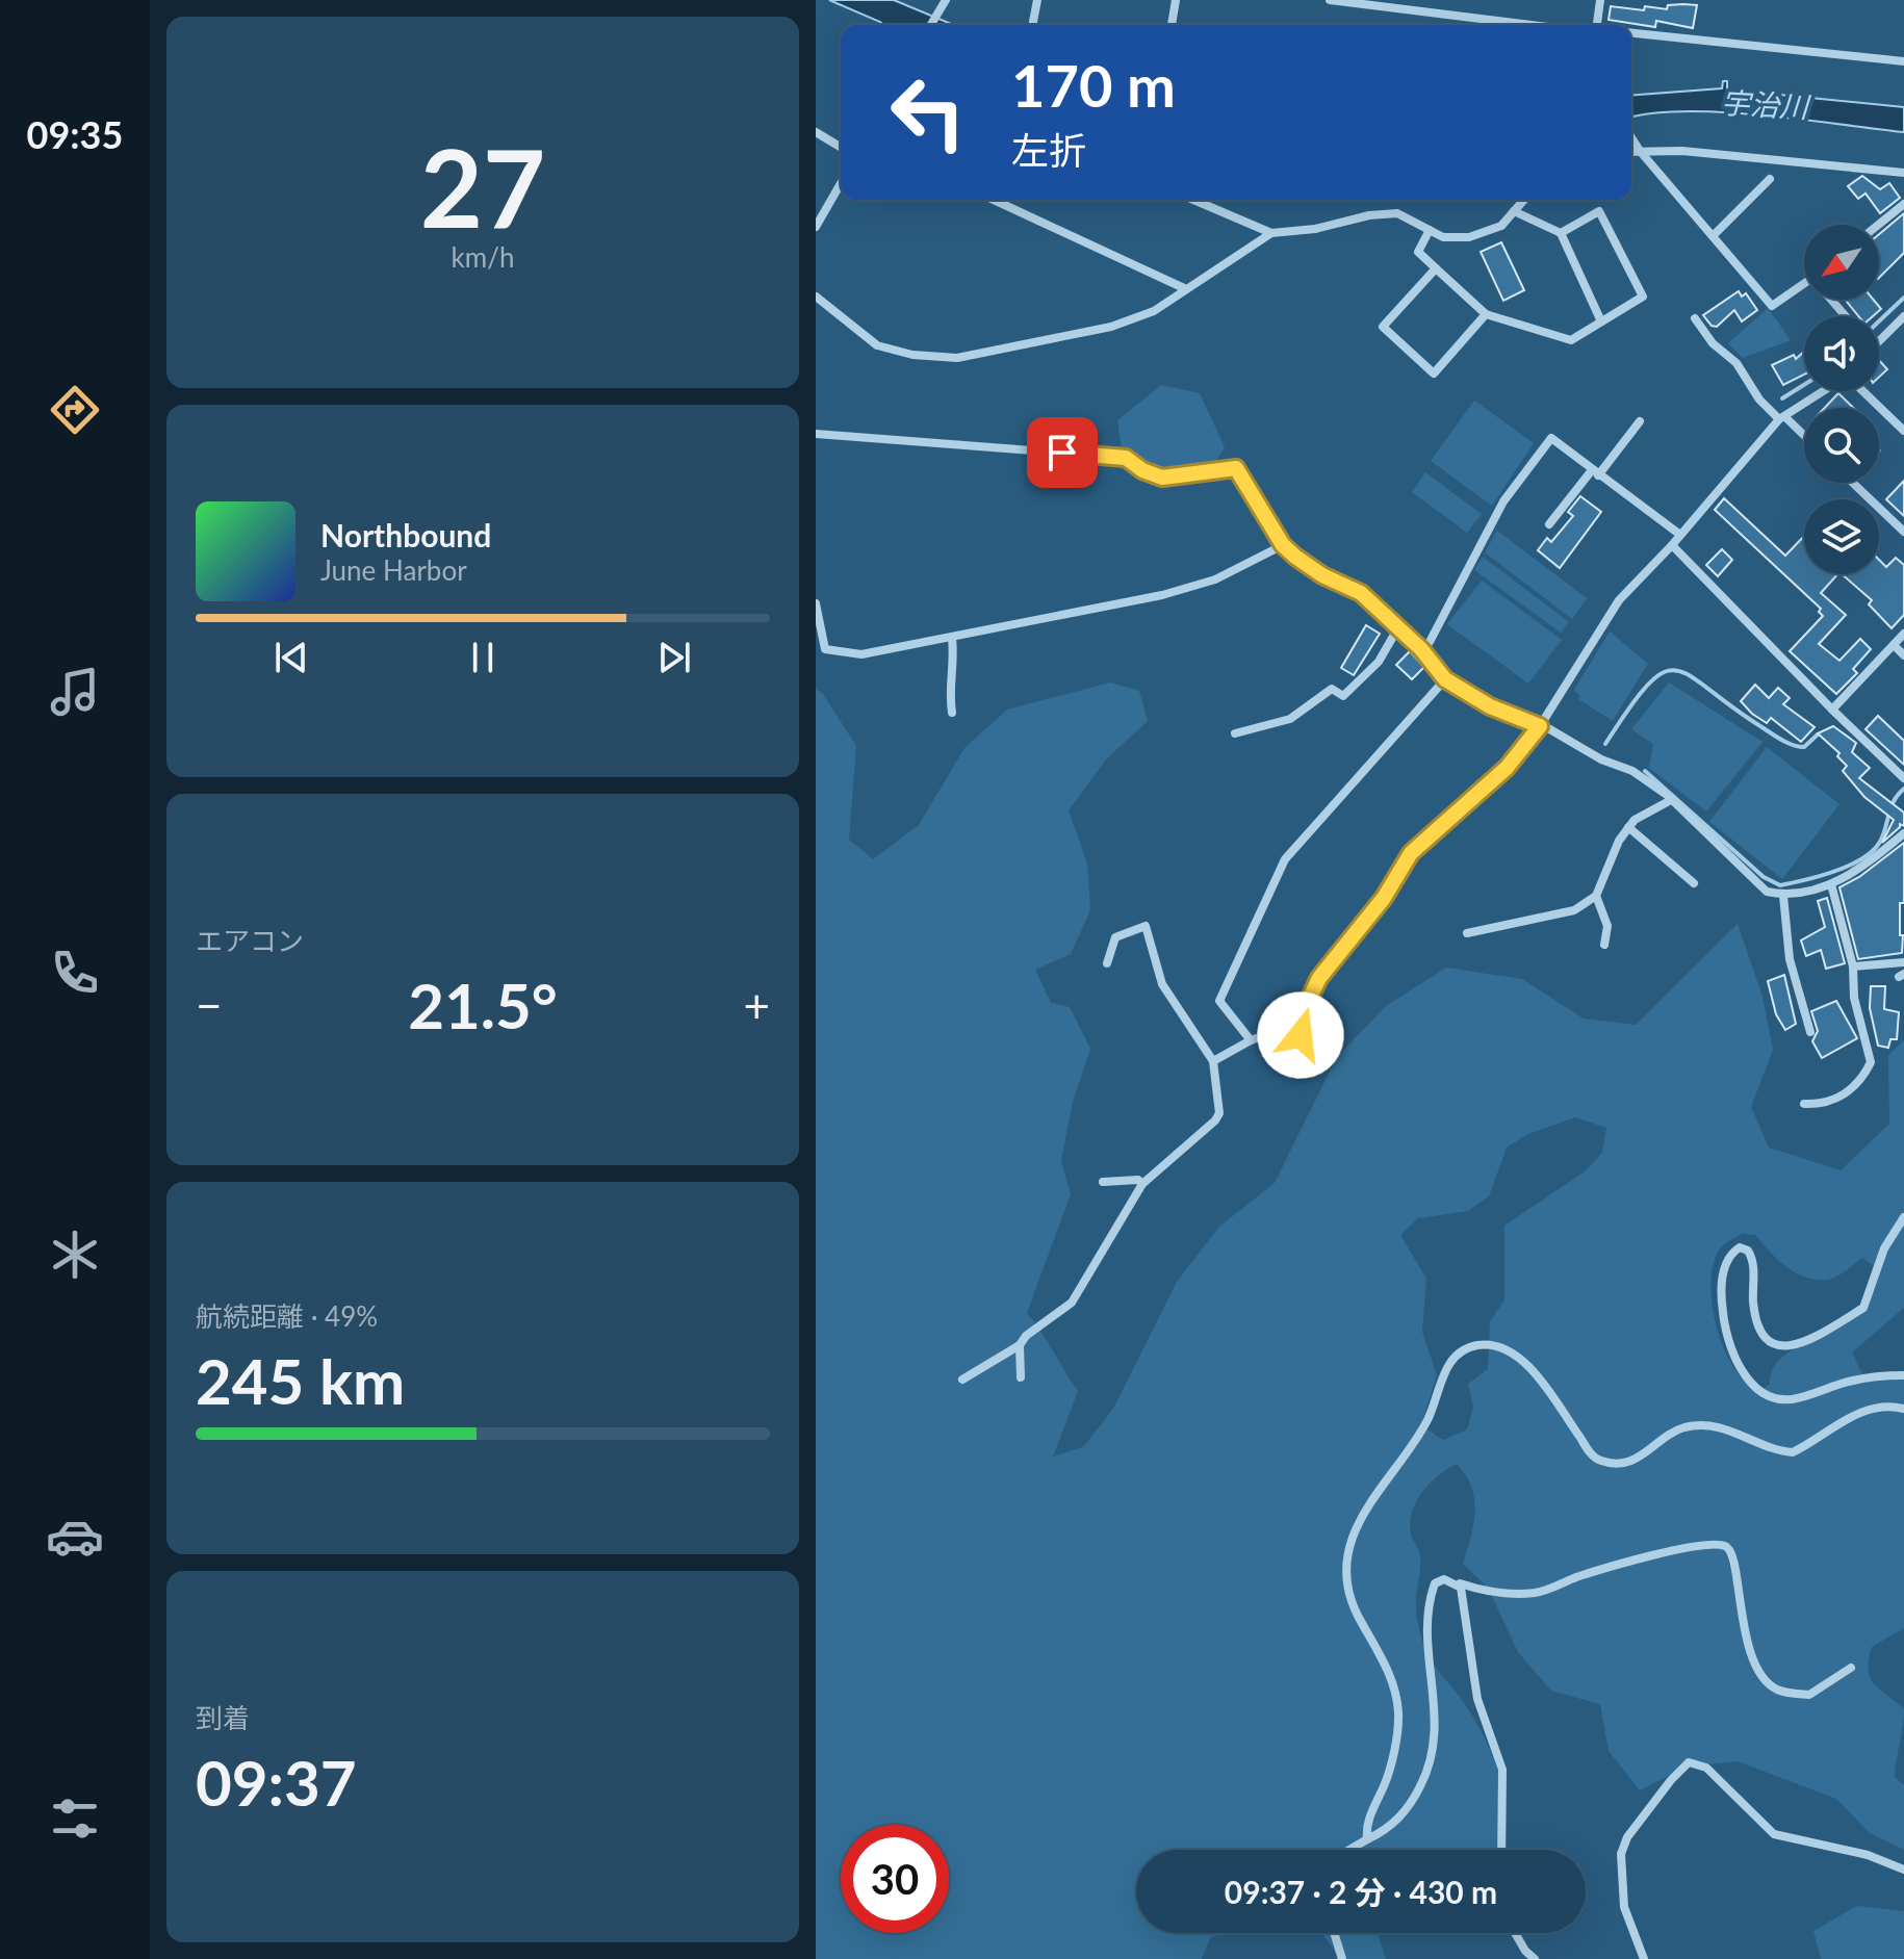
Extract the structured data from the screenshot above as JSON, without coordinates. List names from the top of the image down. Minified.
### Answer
{"water":["宇治川"],"north":"bottom left","page":{"tabs":"09:35","tile":[["27","km/h"],"エアコン",["航続距離 · 49%","245 km"],["到着","09:37"]],"turn":["170 m","左折"],"song":["Northbound","June Harbor"],"heat":["−","21.5°","+"],"limit":"30","trip":"09:37 · 2 分 · 430 m"}}
